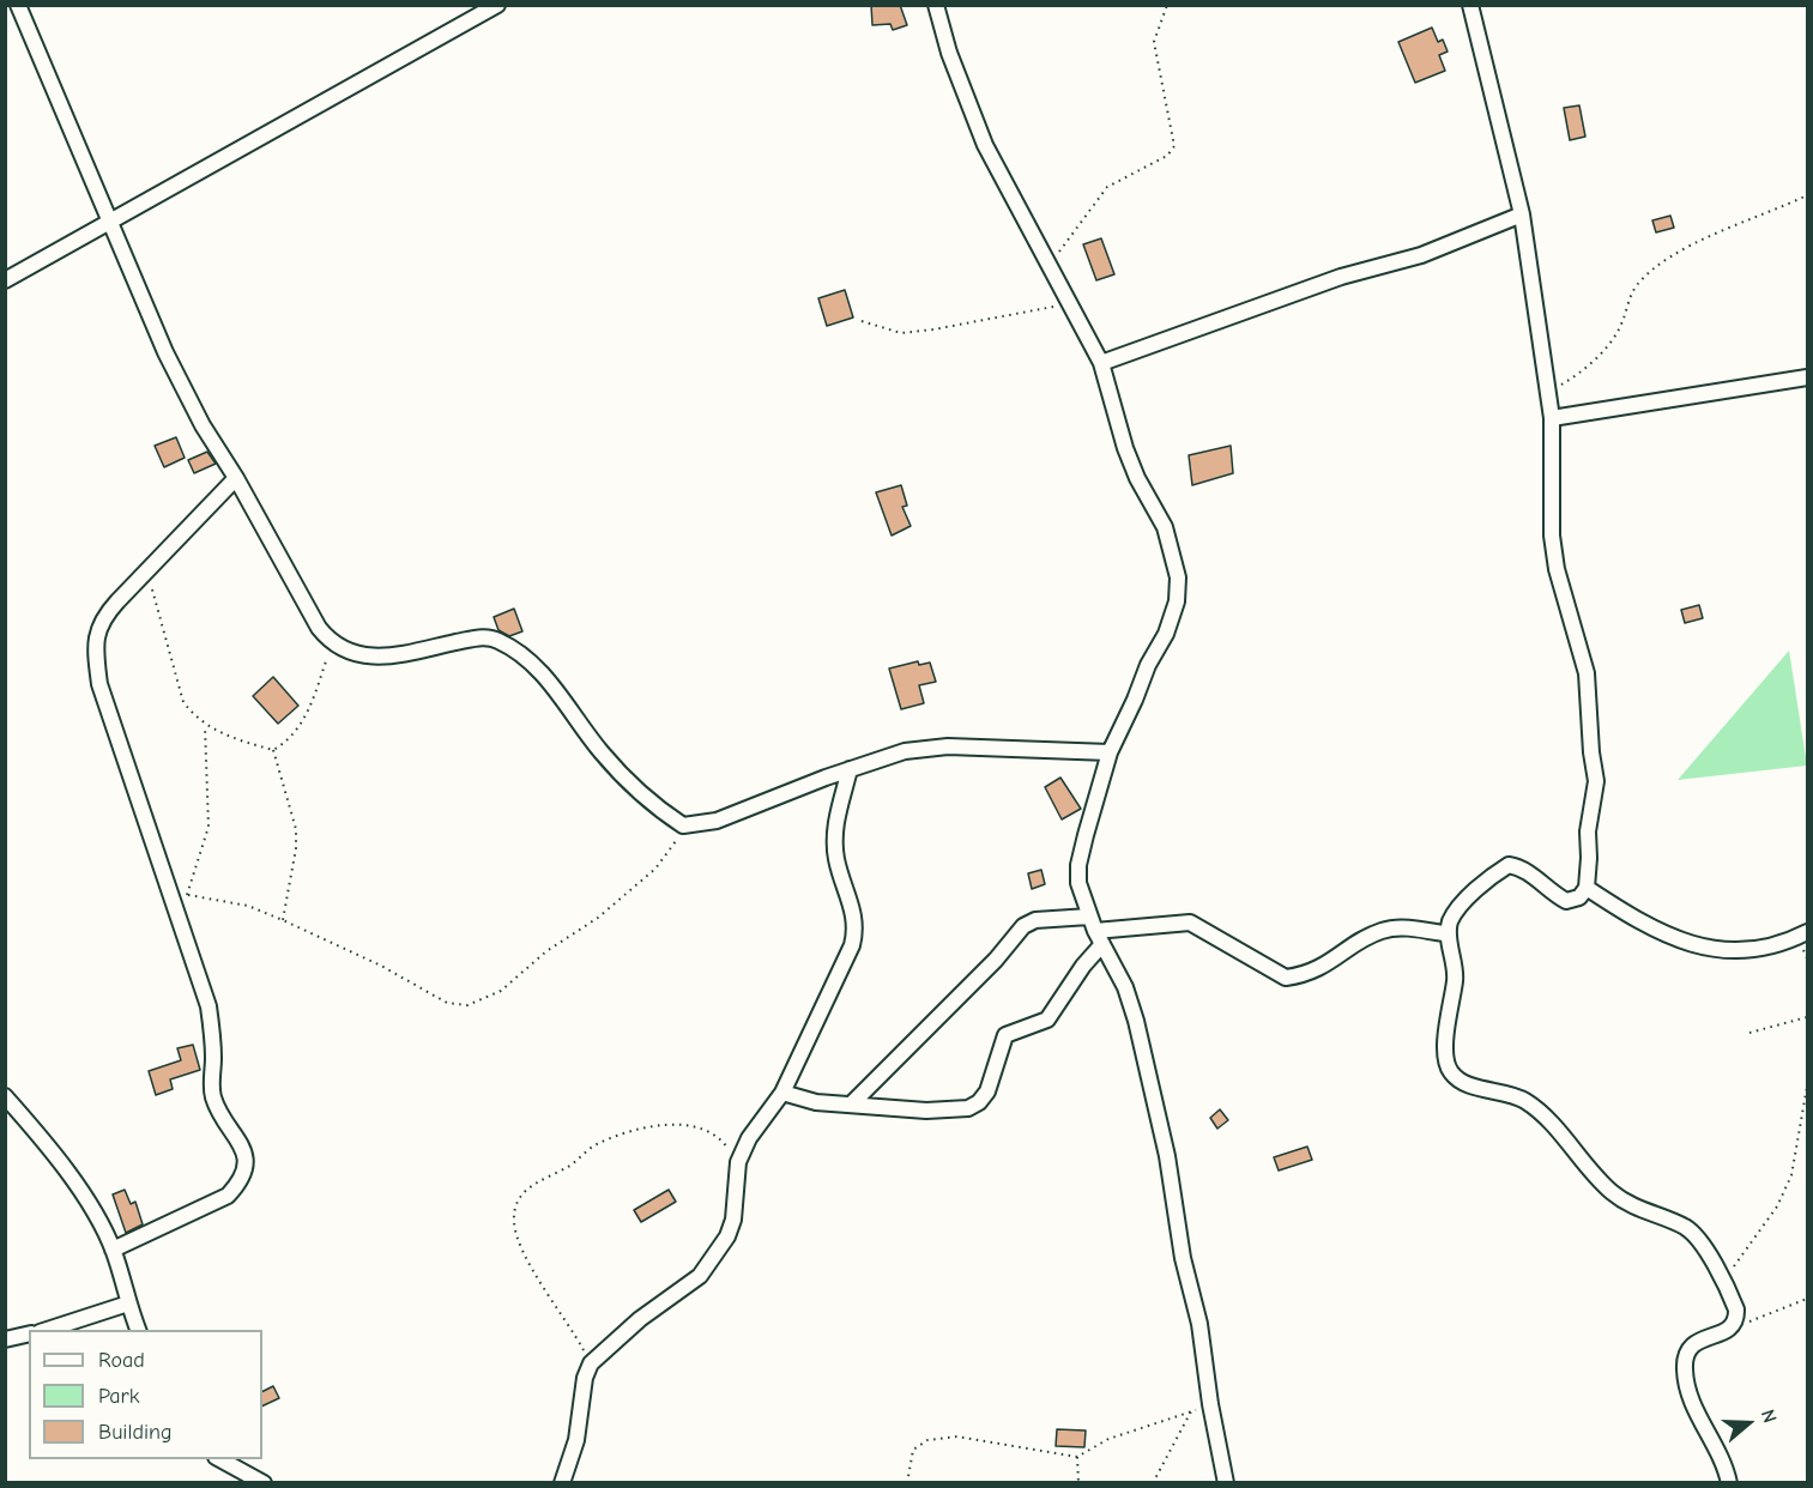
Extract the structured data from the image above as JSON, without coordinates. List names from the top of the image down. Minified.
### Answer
{"legend":["Road","Park","Building"],"north":"right"}
